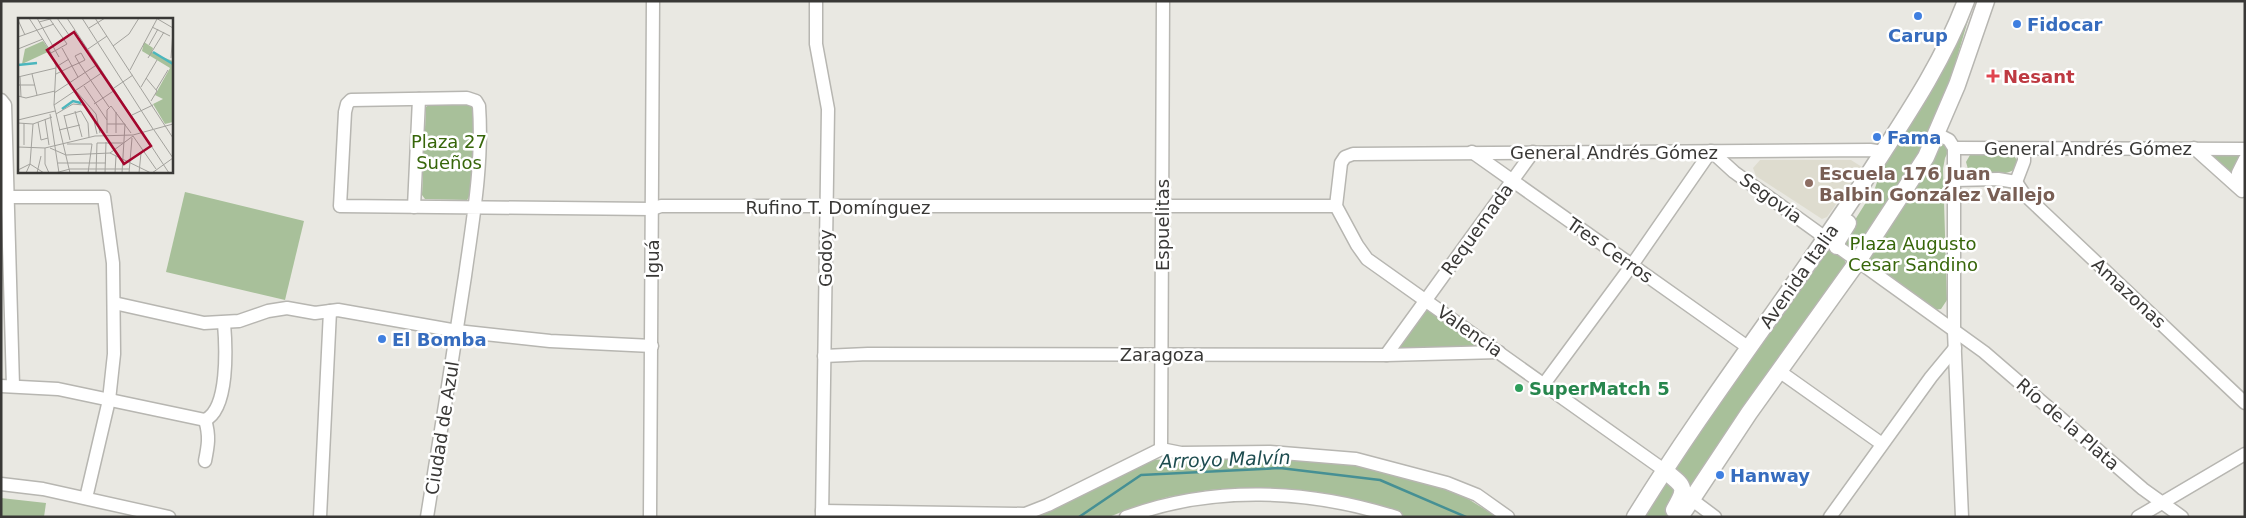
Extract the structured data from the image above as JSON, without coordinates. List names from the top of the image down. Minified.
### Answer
{"streets":{"main road":["Avenida Italia"],"street":["General Andrés Gómez","Segovia","Rufino T. Domínguez","Espuelitas","Requemada","Tres Cerros","Godoy","Iguá","Amazonas","Valencia","Zaragoza","Río de la Plata","Ciudad de Azul"]},"crossings":[["General Andrés Gómez","Segovia"],["General Andrés Gómez","Rufino T. Domínguez"],["General Andrés Gómez","Requemada"],["General Andrés Gómez","Tres Cerros"],["General Andrés Gómez","Avenida Italia"],["General Andrés Gómez","Valencia"],["Segovia","Avenida Italia"],["Segovia","Río de la Plata"],["Rufino T. Domínguez","Espuelitas"],["Rufino T. Domínguez","Godoy"],["Rufino T. Domínguez","Iguá"],["Rufino T. Domínguez","Valencia"],["Rufino T. Domínguez","Ciudad de Azul"],["Espuelitas","Zaragoza"],["Requemada","Tres Cerros"],["Requemada","Valencia"],["Requemada","Zaragoza"],["Tres Cerros","Avenida Italia"],["Godoy","Zaragoza"],["Avenida Italia","Valencia"],["Valencia","Zaragoza"]],"water":["Arroyo Malvín"],"parks":["Plaza 27 Sueños","Plaza Augusto Cesar Sandino"],"places":{"other":["Carup","Fidocar","Fama","Escuela 176 Juan Balbin González Vallejo","El Bomba","SuperMatch 5","Hanway"],"health":["Nesant"]}}
